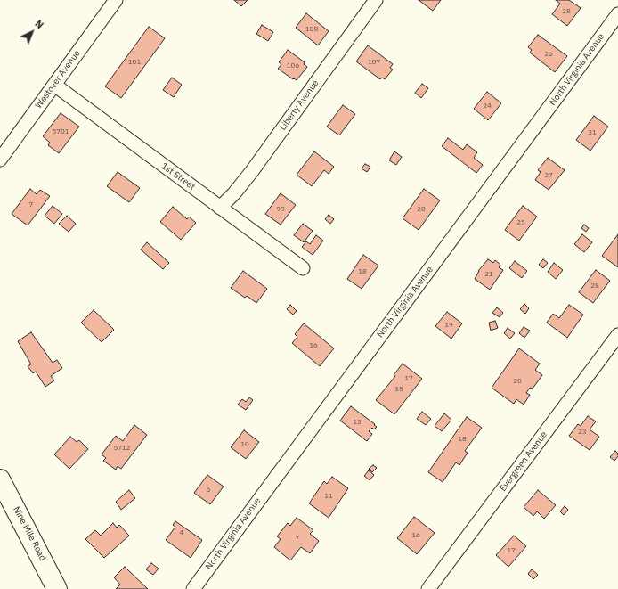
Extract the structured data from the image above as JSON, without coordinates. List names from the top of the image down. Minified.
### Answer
{"streets":{"main road":["Nine Mile Road"],"street":["North Virginia Avenue","Westover Avenue","Liberty Avenue","1st Street","Evergreen Avenue"]},"crossings":[["Westover Avenue","1st Street"],["Liberty Avenue","1st Street"]],"house_numbers":["28","108","26","101","107","106","24","5701","31","27","7","99","20","25","18","21","28","19","16","17","20","15","13","23","18","10","5712","6","11","4","16","7","17"],"north":"top right"}
